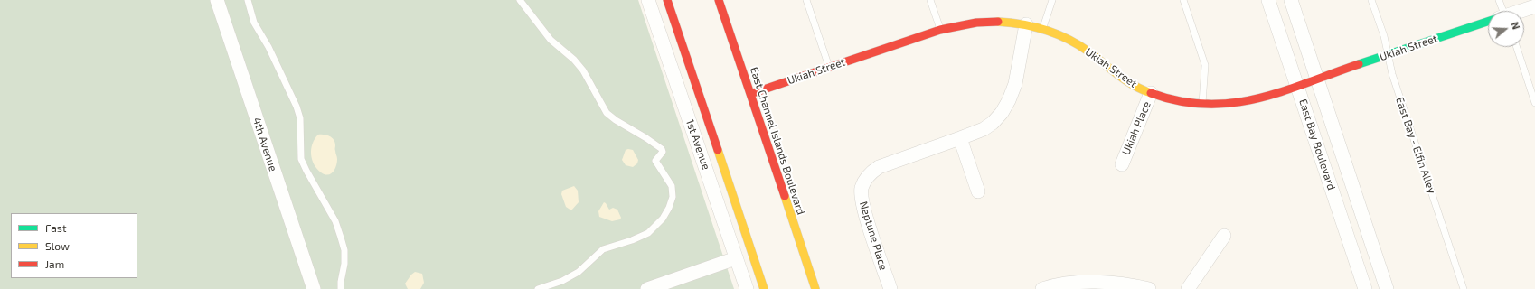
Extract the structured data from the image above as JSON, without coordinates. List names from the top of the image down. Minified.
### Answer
{"streets":{"street":["Ukiah Street","Ukiah Place","East Channel Islands Boulevard","4th Avenue","1st Avenue","East Bay Boulevard","Neptune Place"],"lane":["East Bay - Elfin Alley"]},"crossings":[["Ukiah Street","Ukiah Place"],["Ukiah Street","East Channel Islands Boulevard"],["Ukiah Street","East Bay Boulevard"],["Ukiah Street","East Bay - Elfin Alley"],["Ukiah Street","Neptune Place"]],"legend":["Fast","Slow","Jam"],"north":"right"}
